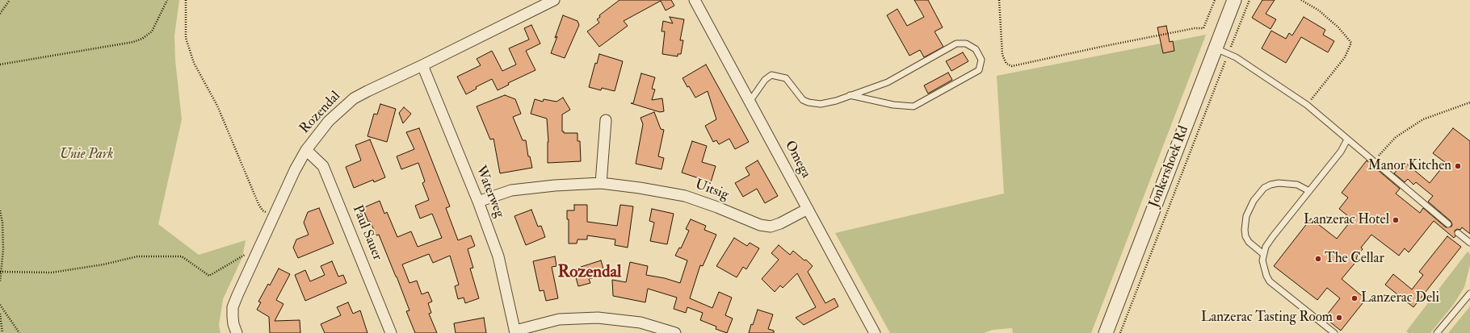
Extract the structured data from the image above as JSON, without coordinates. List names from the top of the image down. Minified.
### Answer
{"streets":{"street":["Rozendal","Omega","Jonkershoek Rd","Uitsig","Waterweg","Paul Sauer"]},"crossings":[["Rozendal","Waterweg"],["Rozendal","Paul Sauer"],["Omega","Uitsig"],["Uitsig","Waterweg"]],"districts":["Rozendal"],"parks":["Unie Park"],"places":["Manor Kitchen","Lanzerac Hotel","The Cellar","Lanzerac Deli","Lanzerac Tasting Room"]}
